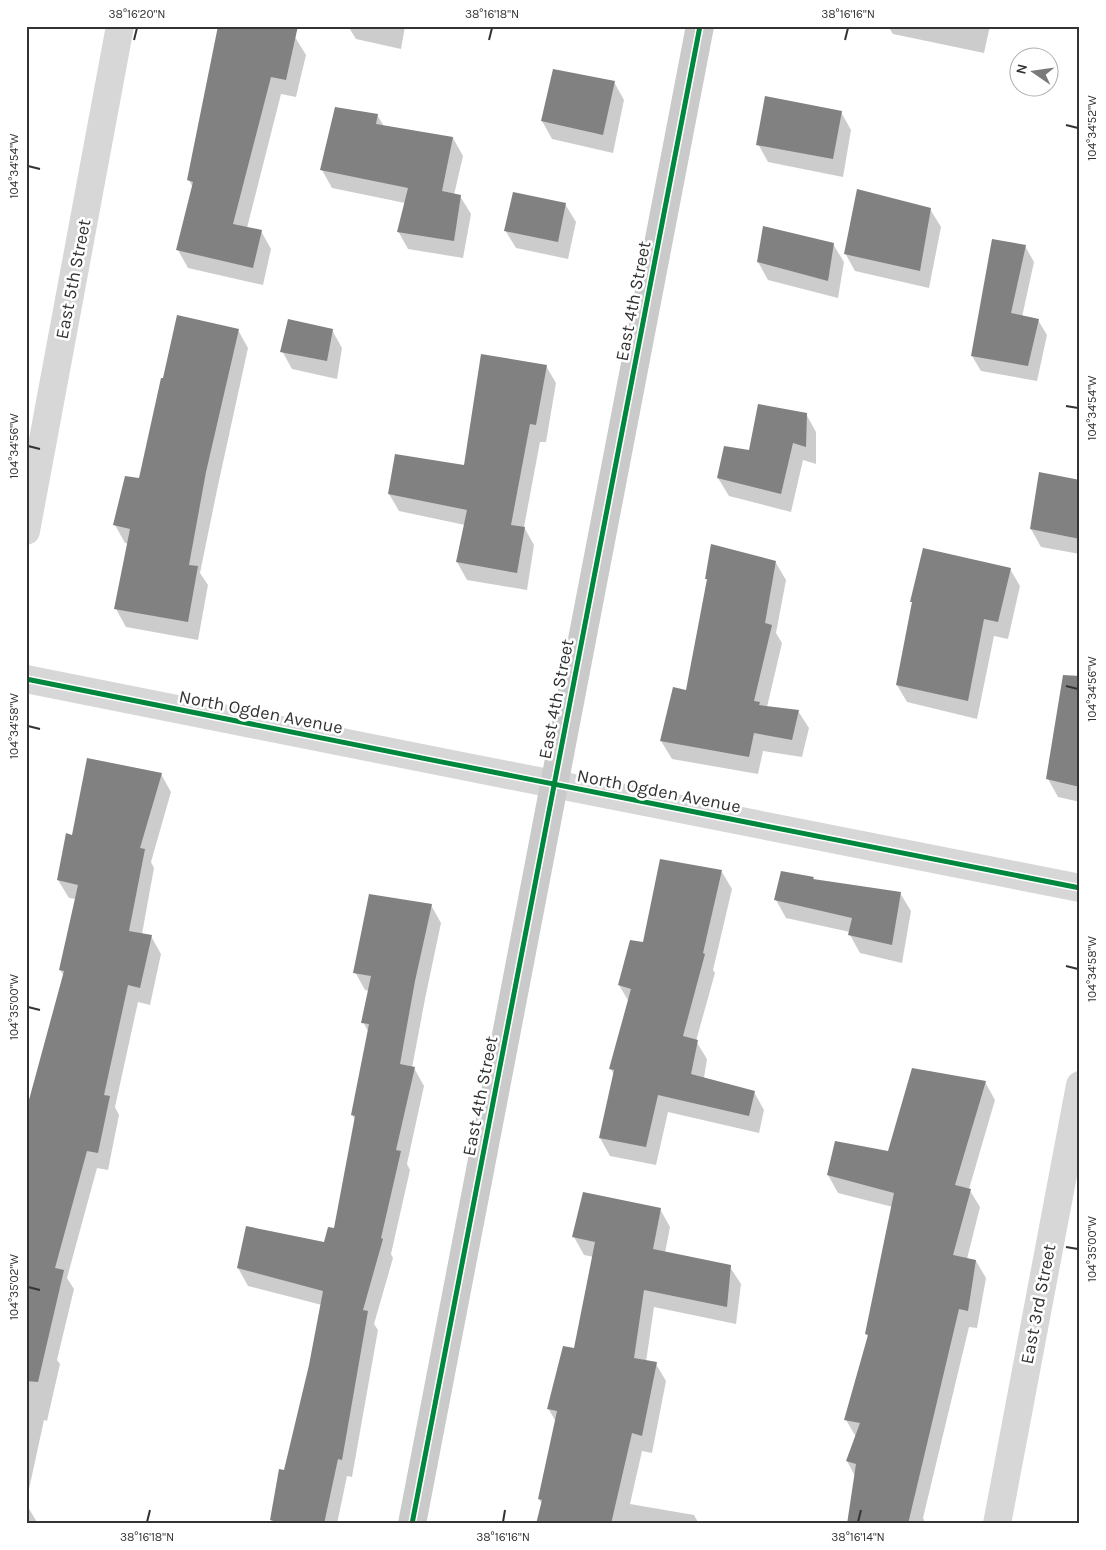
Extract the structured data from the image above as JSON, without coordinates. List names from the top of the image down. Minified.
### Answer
{"streets":{"main road":["East 4th Street"],"street":["East 5th Street","North Ogden Avenue","East 3rd Street"]},"crossings":[["East 4th Street","North Ogden Avenue"]],"north":"left","coordinates":["38°16'20\"N","38°16'18\"N","38°16'16\"N","104°34'52\"W","104°34'54\"W","104°34'56\"W","104°34'58\"W","104°35'00\"W","104°35'02\"W","38°16'14\"N"]}
